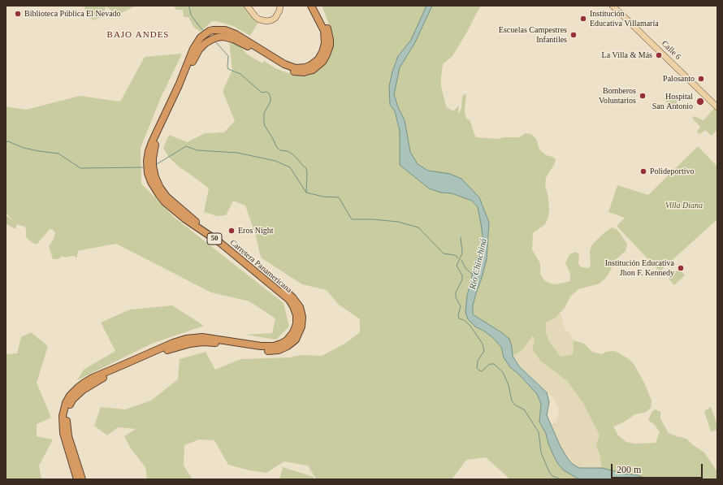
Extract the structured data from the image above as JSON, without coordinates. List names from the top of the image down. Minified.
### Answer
{"streets":{"highway":["50","Carretera Panamericana"],"main road":["Calle 6"]},"districts":["BAJO ANDES"],"water":["Río Chinchiná"],"parks":["Villa Diana"],"places":["Biblioteca Pública El Nevado","Institución Educativa Villamaría","Escuelas Campestres Infantiles","La Villa & Más","Palosanto","Bomberos Voluntarios","Hospital San Antonio","Polideportivo","Eros Night","Institución Educativa Jhon F. Kennedy"],"scale_bar":"200 m"}
